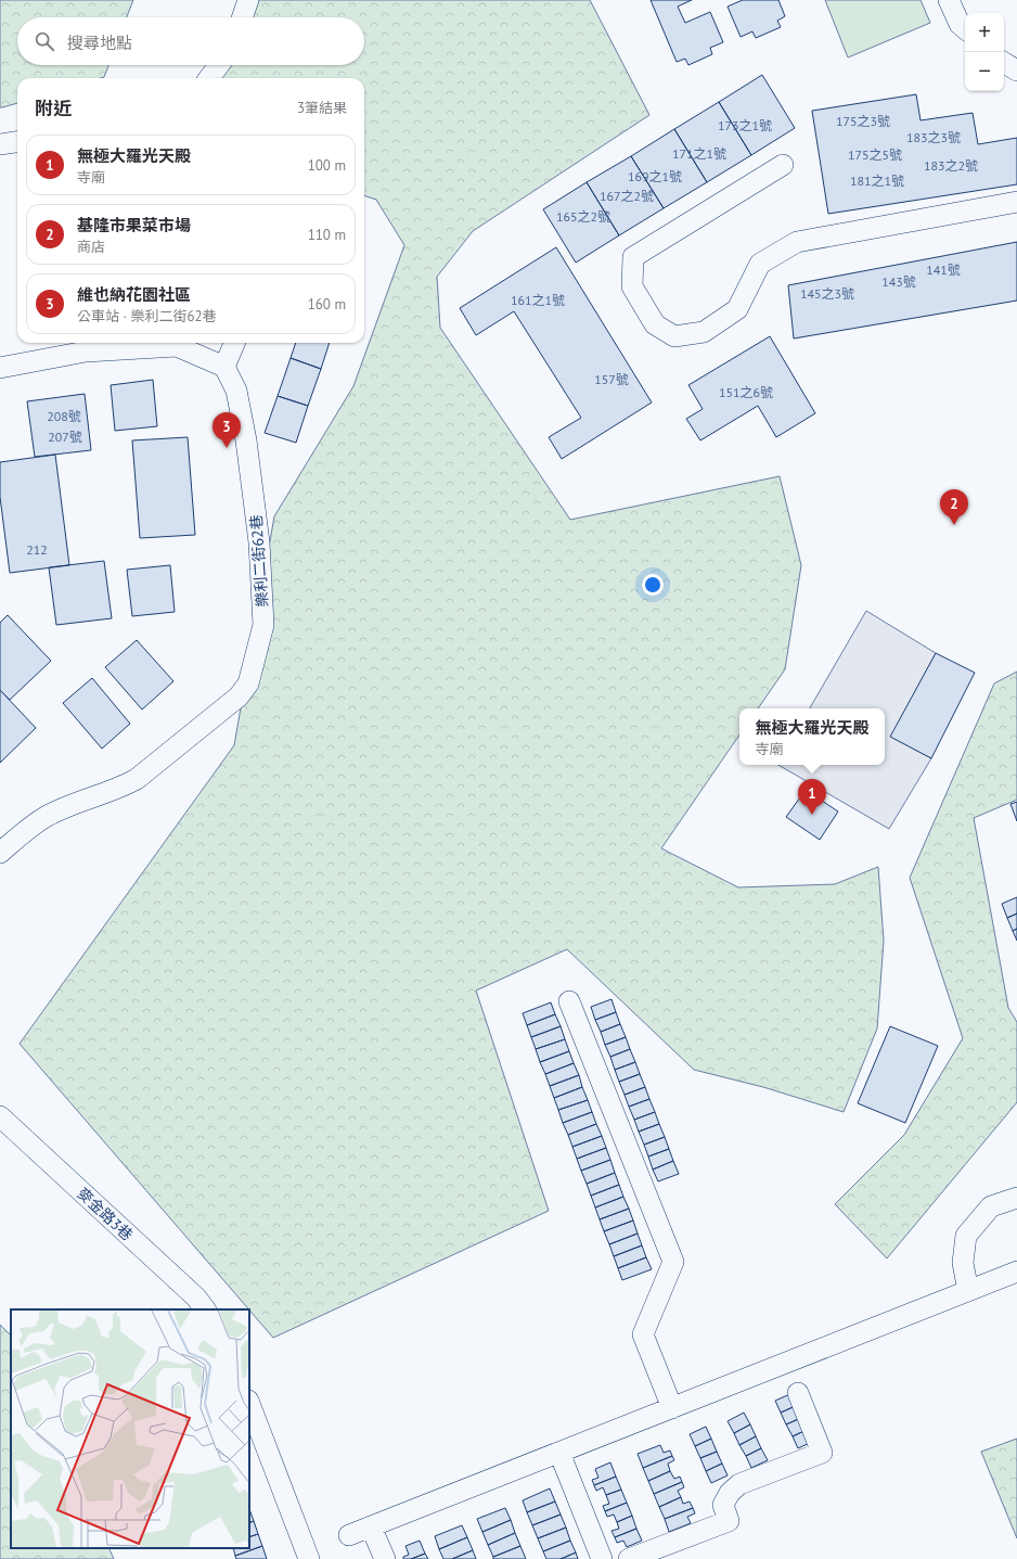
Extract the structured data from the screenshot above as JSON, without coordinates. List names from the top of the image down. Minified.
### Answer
{"streets":{"street":["樂利二街62巷","麥金路3巷"]},"house_numbers":["175之3號","173之1號","183之3號","171之1號","175之5號","183之2號","169之1號","181之1號","167之2號","165之2號","141號","143號","145之3號","161之1號","157號","151之6號","208號","207號","212"],"page":{"map_buttons":["+","−"],"search":"搜尋地點","heading":["附近","3筆結果"],"list":[{"mark":"1","name":"無極大羅光天殿","note":"寺廟","value":"100 m"},{"mark":"2","name":"基隆市果菜市場","note":"商店","value":"110 m"},{"mark":"3","name":"維也納花園社區","note":"公車站 · 樂利二街62巷","value":"160 m"}],"pins":["3","2","1"],"popup":["無極大羅光天殿","寺廟"]}}
